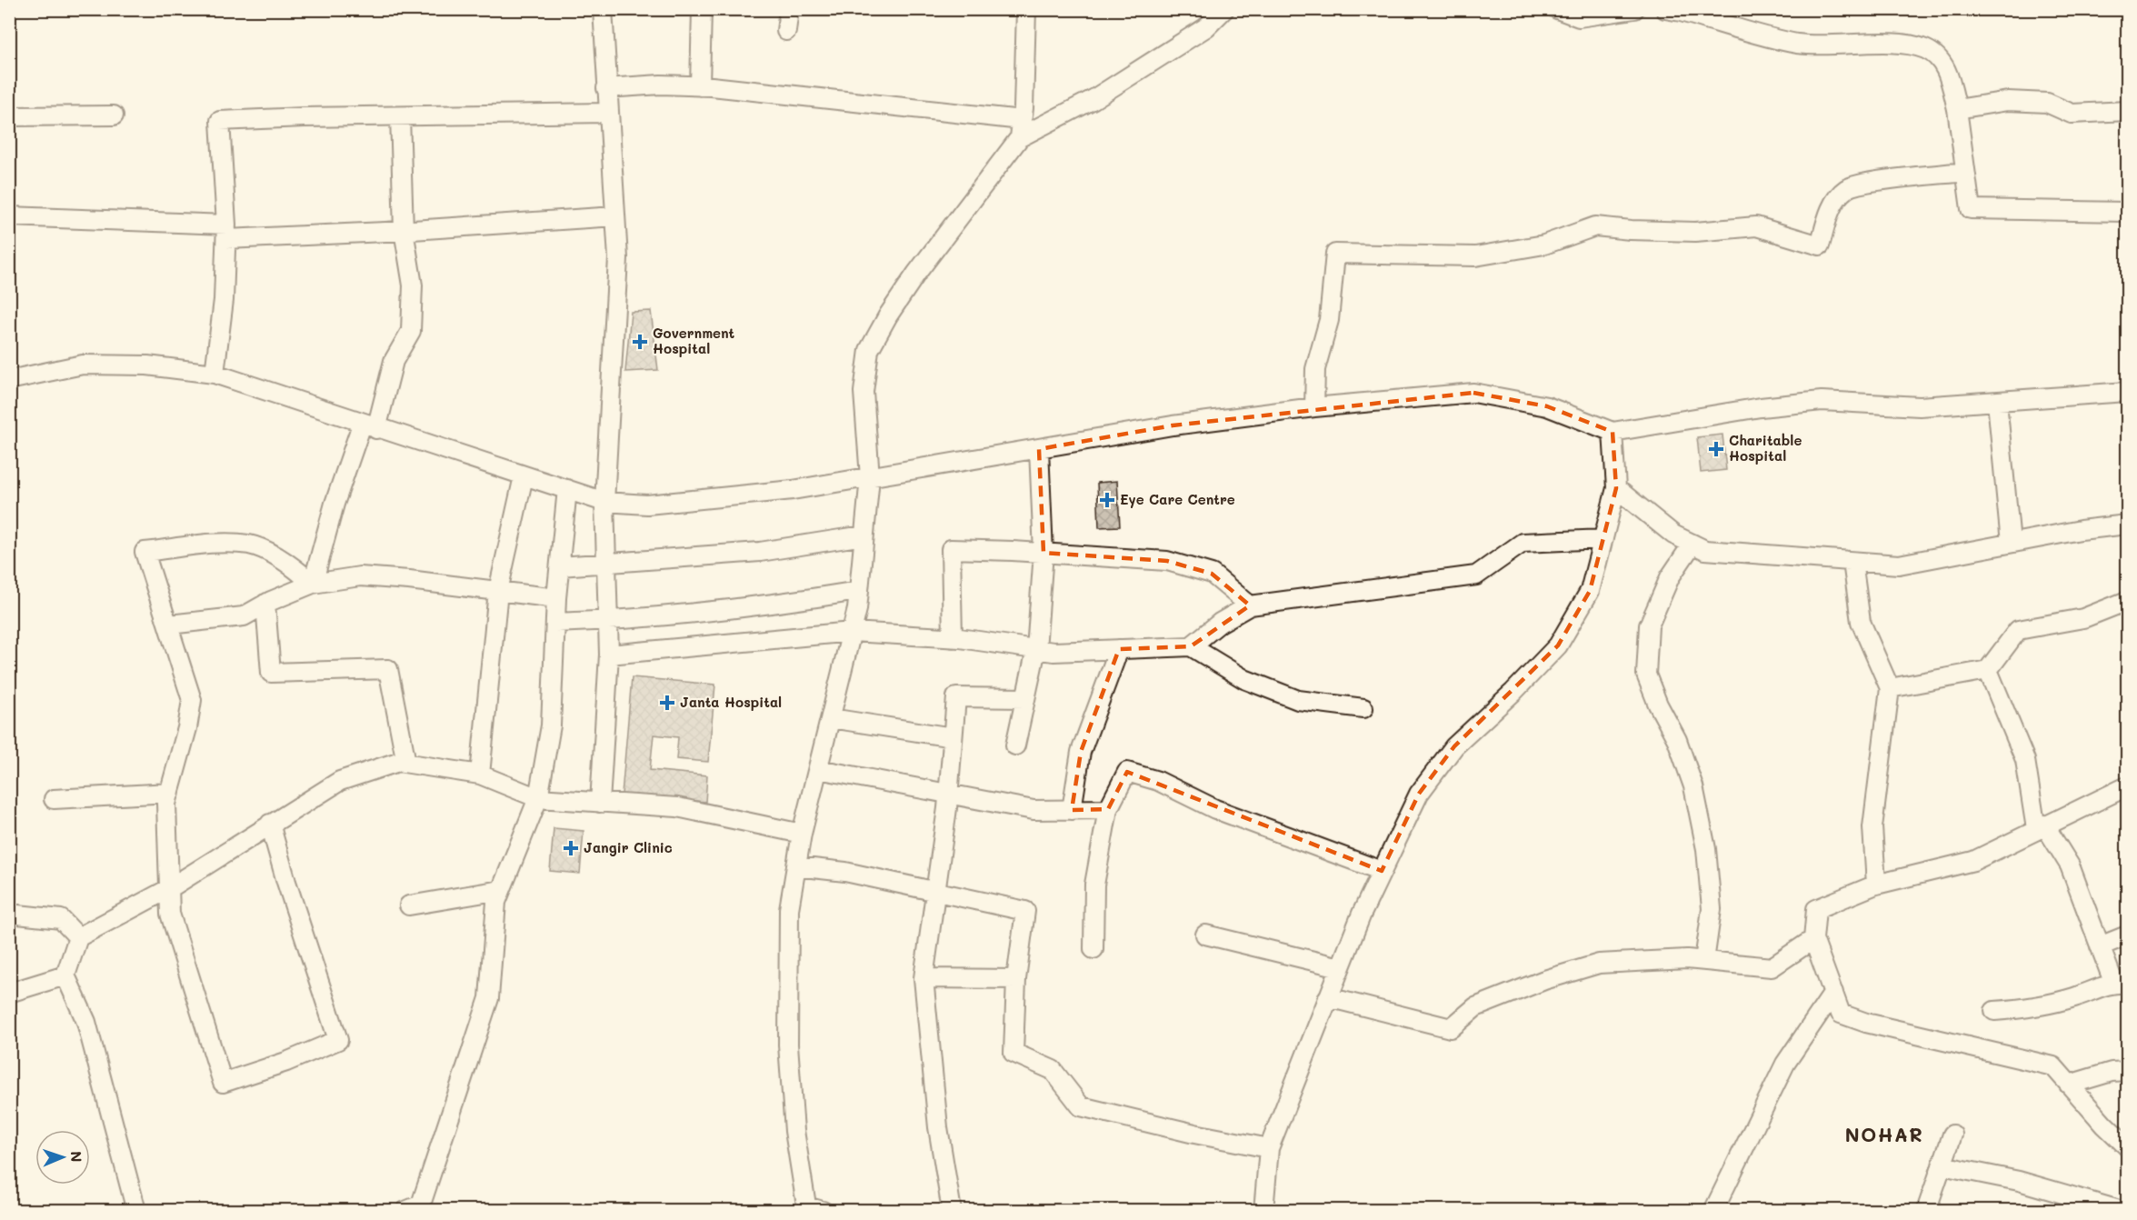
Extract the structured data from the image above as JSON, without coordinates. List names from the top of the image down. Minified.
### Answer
{"districts":["NOHAR"],"places":{"health":["Government Hospital","Charitable Hospital","Eye Care Centre","Janta Hospital","Jangir Clinic"]},"north":"right"}
